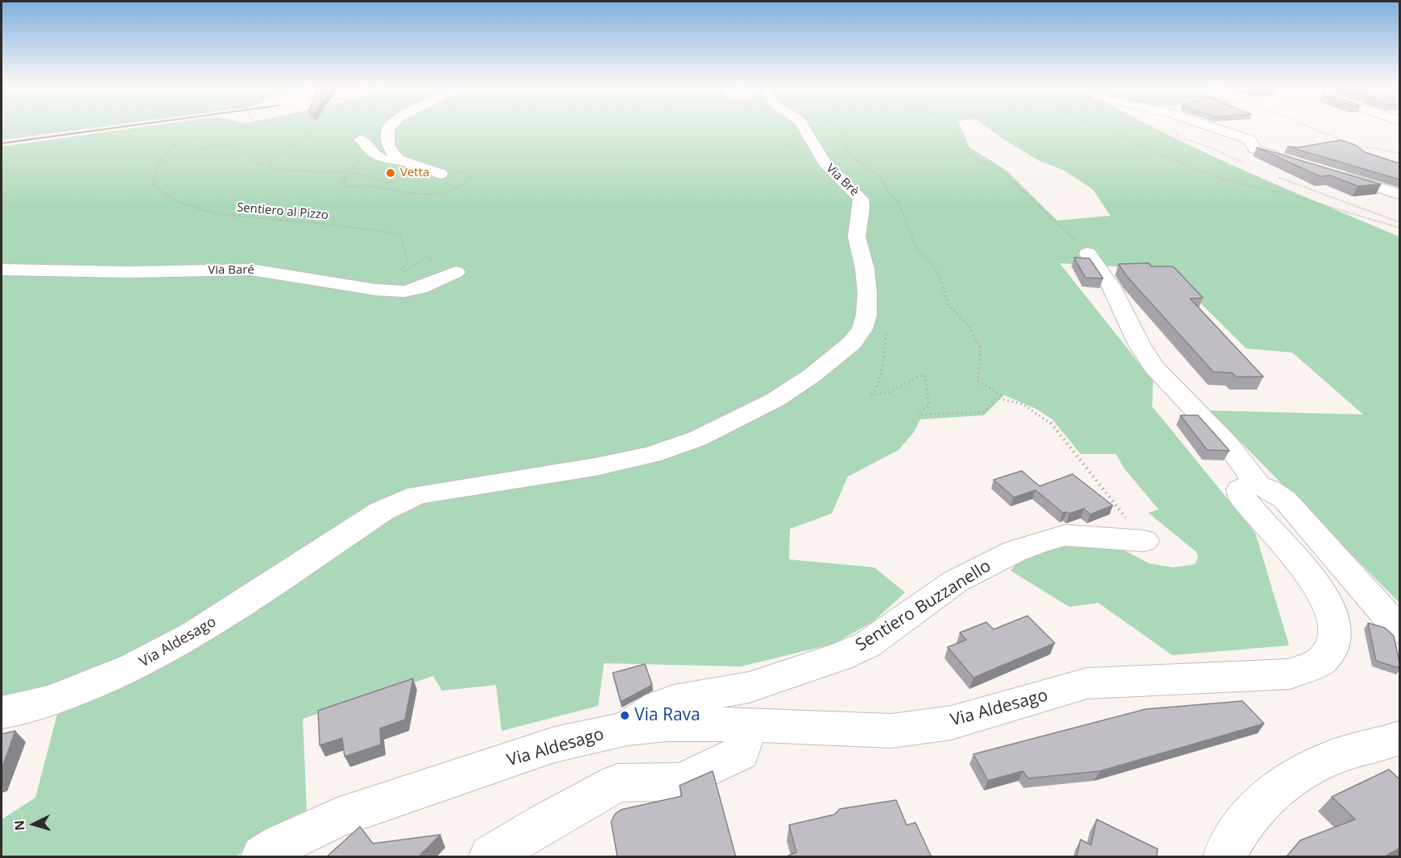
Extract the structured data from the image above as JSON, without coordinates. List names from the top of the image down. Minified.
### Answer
{"streets":{"street":["Via Brè","Via Baré","Sentiero Buzzanello","Via Aldesago"],"path":["Sentiero al Pizzo"]},"crossings":[["Via Brè","Via Aldesago"],["Sentiero Buzzanello","Via Aldesago"]],"places":["Vetta","Via Rava"],"north":"left"}
